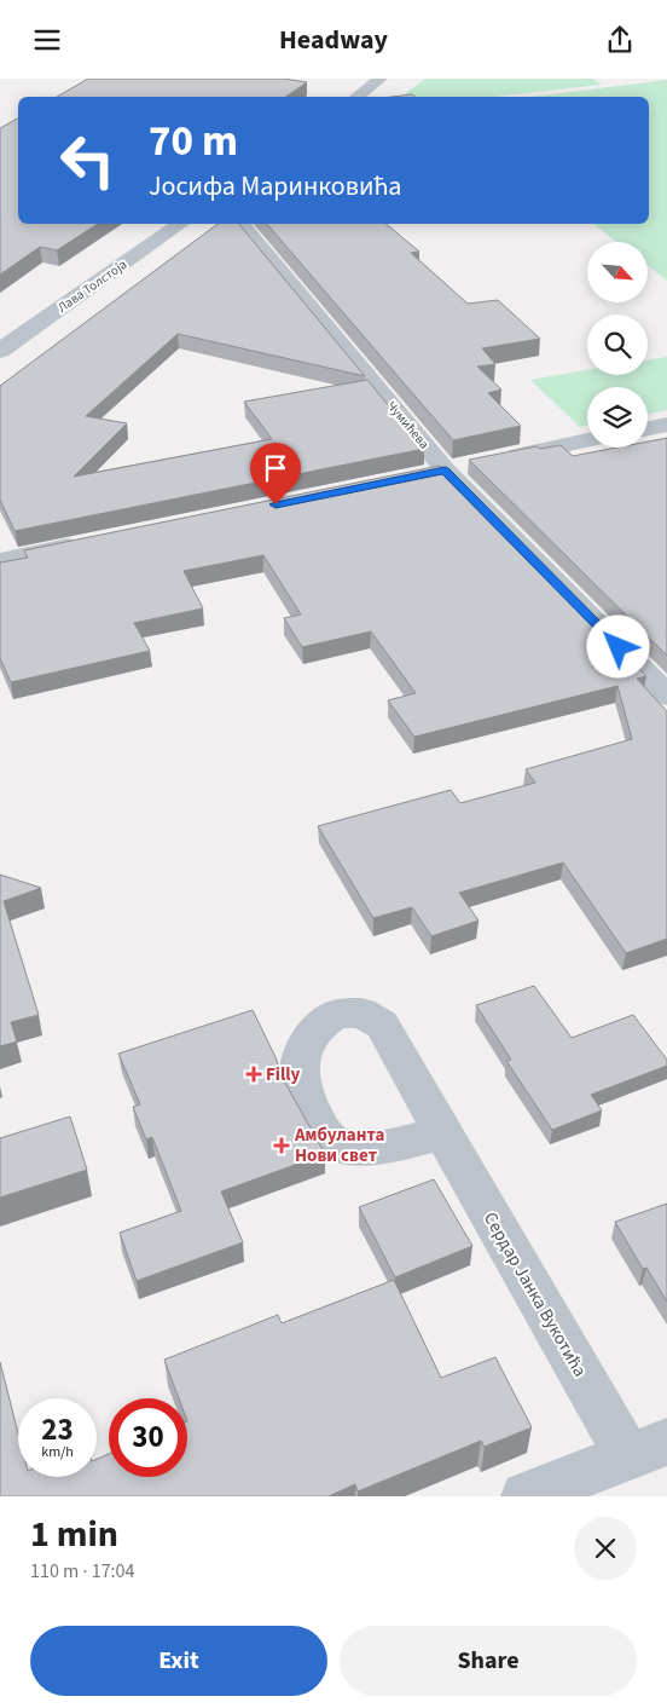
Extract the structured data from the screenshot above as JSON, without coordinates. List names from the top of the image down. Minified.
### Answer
{"streets":{"street":["Лава Толстоја","Чумићева","Сердар Јанка Вукотића"]},"places":{"health":["Filly","Амбуланта Нови свет"]},"north":"bottom right","page":{"header":"Headway","turn":["70 m","Јосифа Маринковића"],"speed":"23 km/h","limit":"30","heading":["1 min","110 m · 17:04"],"buttons":["Exit","Share"]}}
